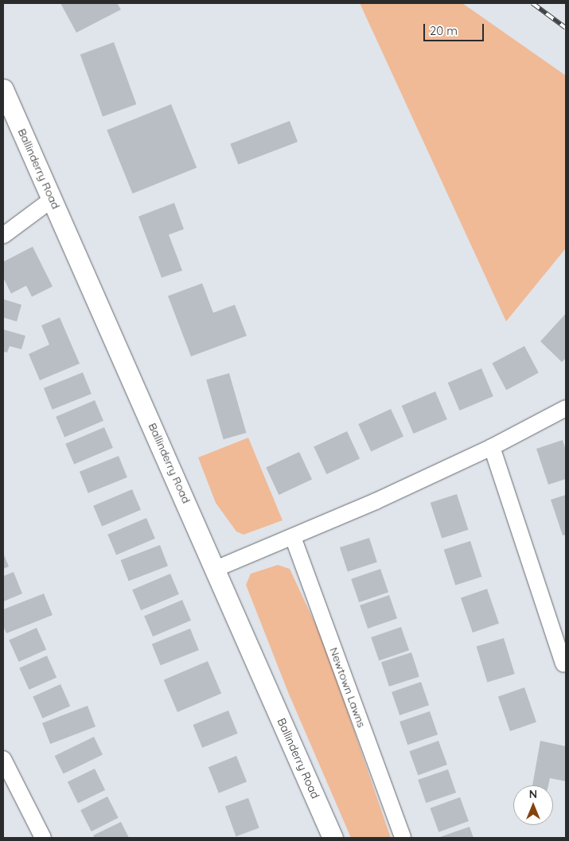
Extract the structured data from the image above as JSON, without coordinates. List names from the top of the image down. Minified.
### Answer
{"streets":{"street":["Ballinderry Road","Newtown Lawns"]},"scale_bar":"20 m","north":"top"}
